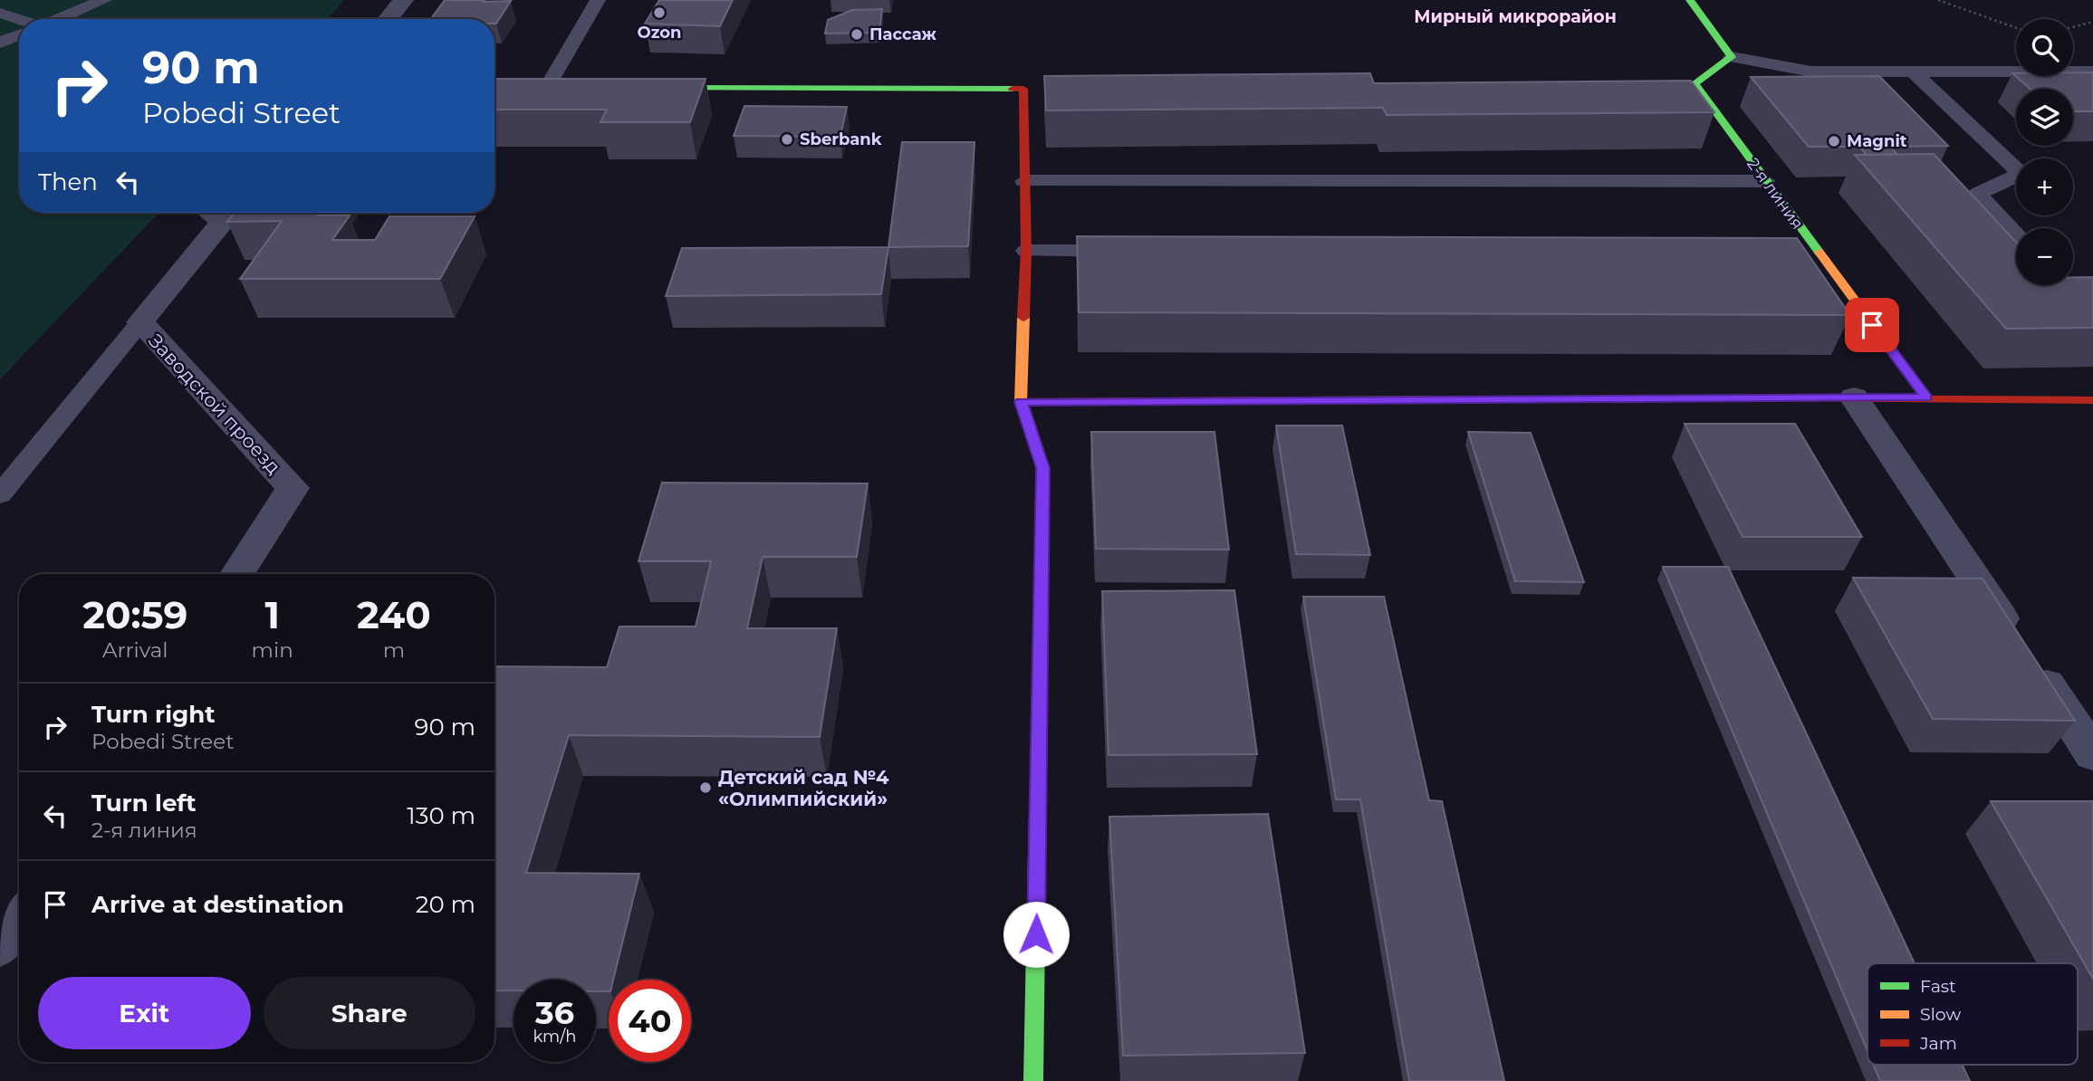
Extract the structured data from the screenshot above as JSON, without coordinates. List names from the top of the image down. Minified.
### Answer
{"streets":{"street":["2-я линия","Заводской проезд"]},"districts":["Мирный микрорайон"],"places":["Ozon","Пассаж","Sberbank","Magnit","Детский сад №4 «Олимпийский»"],"legend":["Fast","Slow","Jam"],"page":{"map_buttons":["+","−"],"turn":["90 m","Pobedi Street"],"then":"Then","eta":["20:59","Arrival","1","min","240","m"],"list":[{"name":"Turn right","note":"Pobedi Street","value":"90 m"},{"name":"Turn left","note":"2-я линия","value":"130 m"},{"name":"Arrive at destination","value":"20 m"}],"buttons":["Exit","Share"],"speed":"36 km/h","limit":"40"}}
